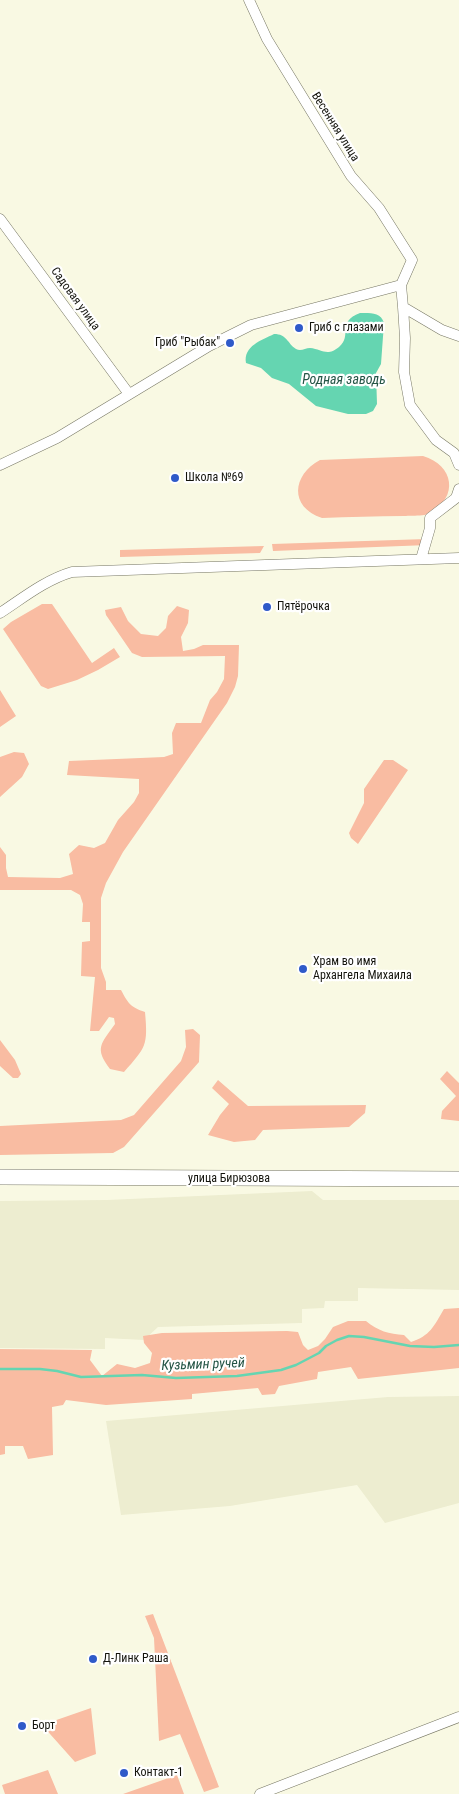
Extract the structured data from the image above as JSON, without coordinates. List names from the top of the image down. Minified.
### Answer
{"streets":{"main road":["улица Бирюзова"],"street":["Весенняя улица","Садовая улица"]},"water":["Родная заводь","Кузьмин ручей"],"places":["Гриб с глазами","Гриб \"Рыбак\"","Школа №69","Пятёрочка","Храм во имя Архангела Михаила","Д-Линк Раша","Борт","Контакт-1"]}
